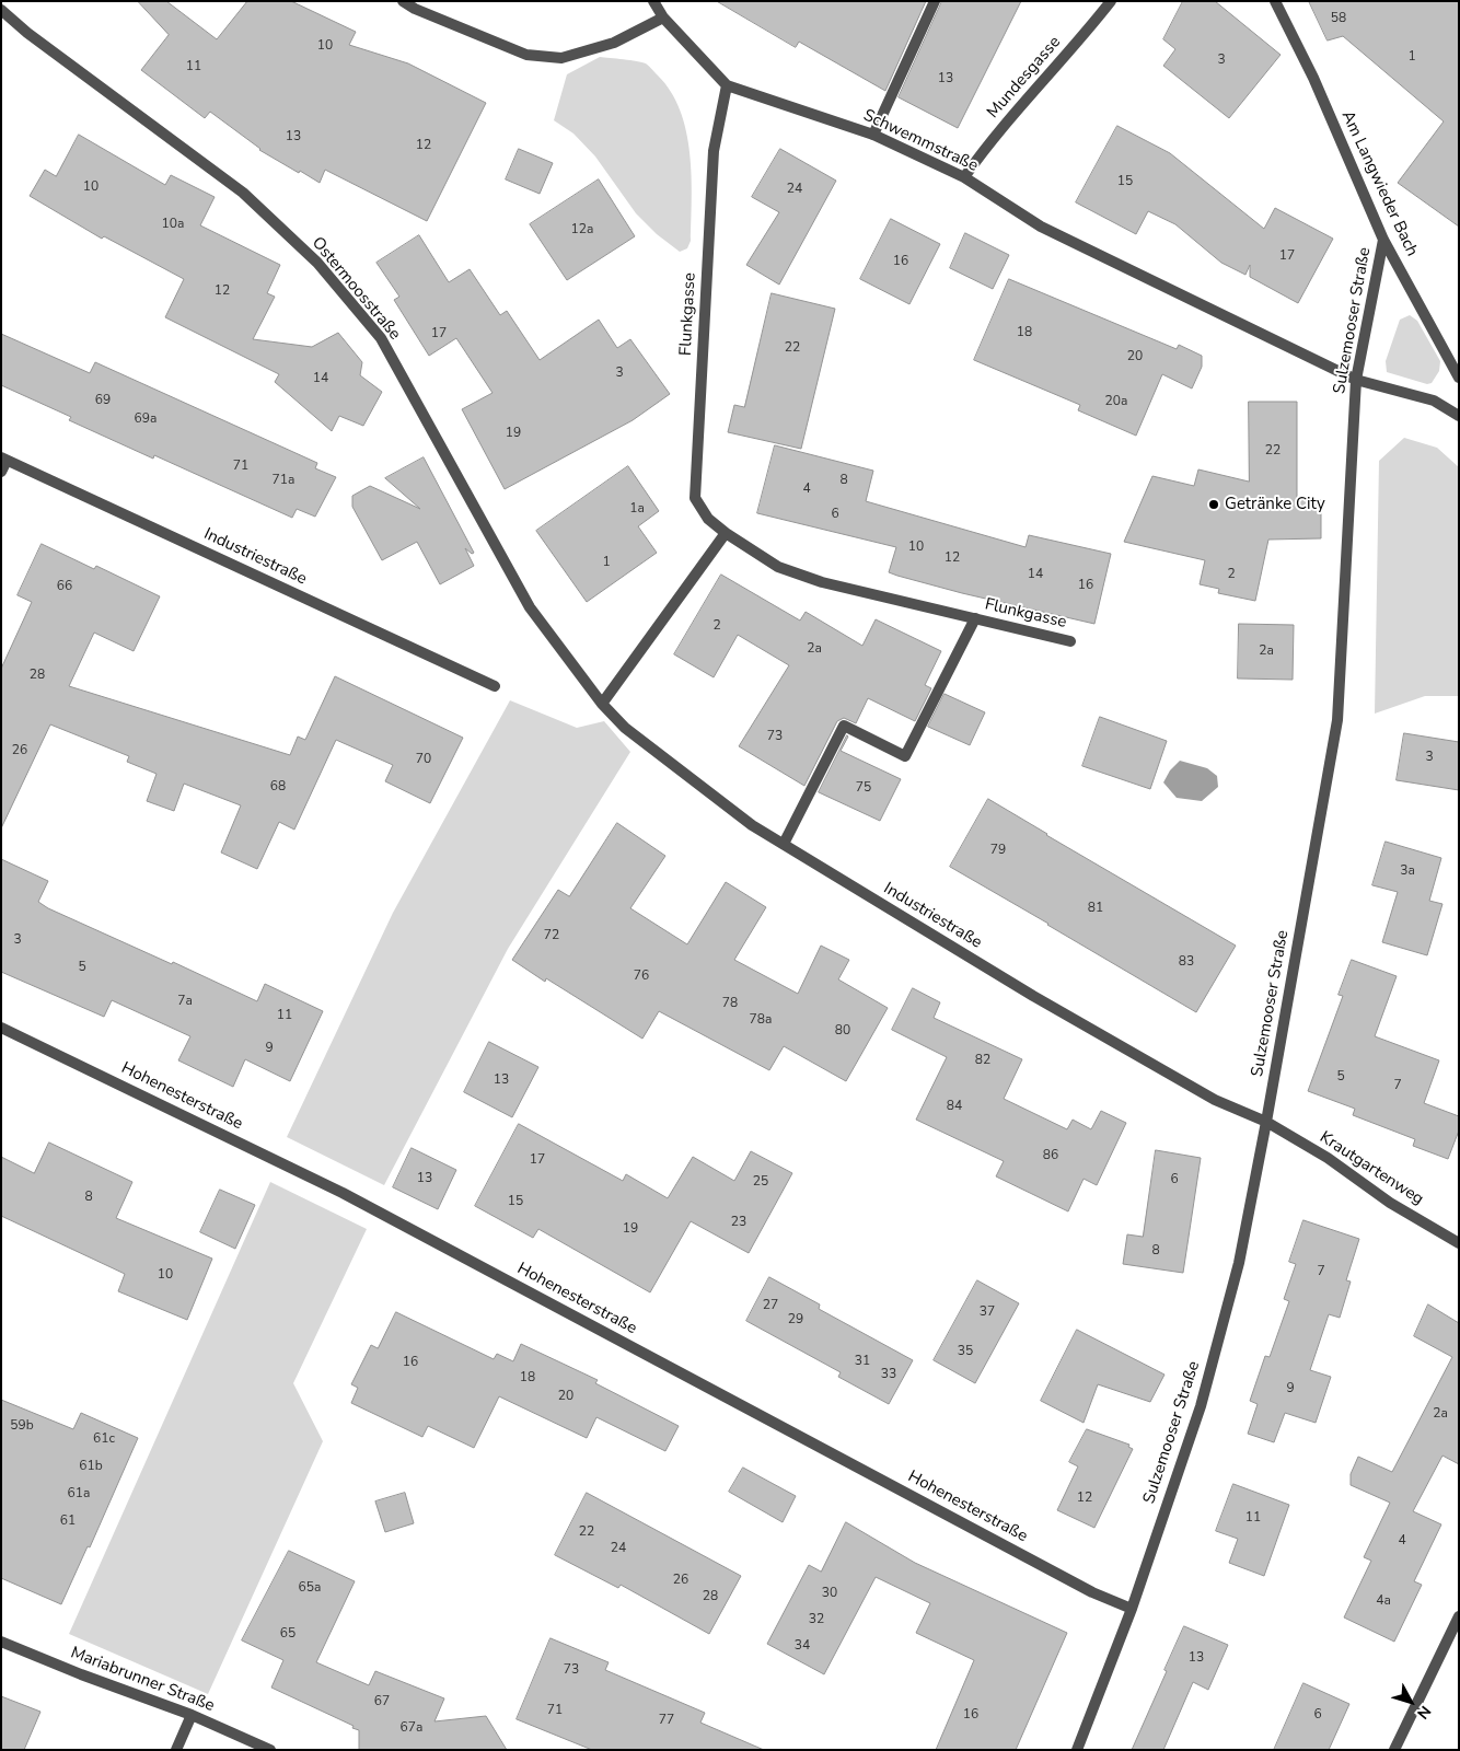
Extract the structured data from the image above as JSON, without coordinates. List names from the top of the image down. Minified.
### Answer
{"streets":{"street":["Mundesgasse","Schwemmstraße","Am Langwieder Bach","Ostermoosstraße","Flunkgasse","Sulzemooser Straße","Industriestraße","Hohenesterstraße","Krautgartenweg","Mariabrunner Straße"]},"crossings":[["Mundesgasse","Schwemmstraße"],["Schwemmstraße","Flunkgasse"],["Schwemmstraße","Sulzemooser Straße"],["Am Langwieder Bach","Sulzemooser Straße"],["Ostermoosstraße","Industriestraße"],["Sulzemooser Straße","Industriestraße"],["Sulzemooser Straße","Hohenesterstraße"],["Sulzemooser Straße","Krautgartenweg"],["Industriestraße","Krautgartenweg"]],"places":["Getränke City"],"house_numbers":["58","10","1","3","11","13","13","12","15","10","24","10a","12a","17","16","12","18","17","22","20","3","14","69","20a","69a","19","22","71","71a","8","4","1a","6","10","12","1","14","2","16","66","2","2a","2a","28","73","26","3","70","68","75","79","3a","81","72","3","83","5","76","7a","78","11","78a","80","9","82","5","13","7","84","86","17","13","6","25","8","15","23","19","8","7","10","27","37","29","35","31","16","33","18","9","20","2a","59b","61c","61b","61a","12","11","61","22","4","24","26","65a","30","28","4a","32","65","34","13","73","67","71","16","6","77","67a"],"north":"bottom right"}
